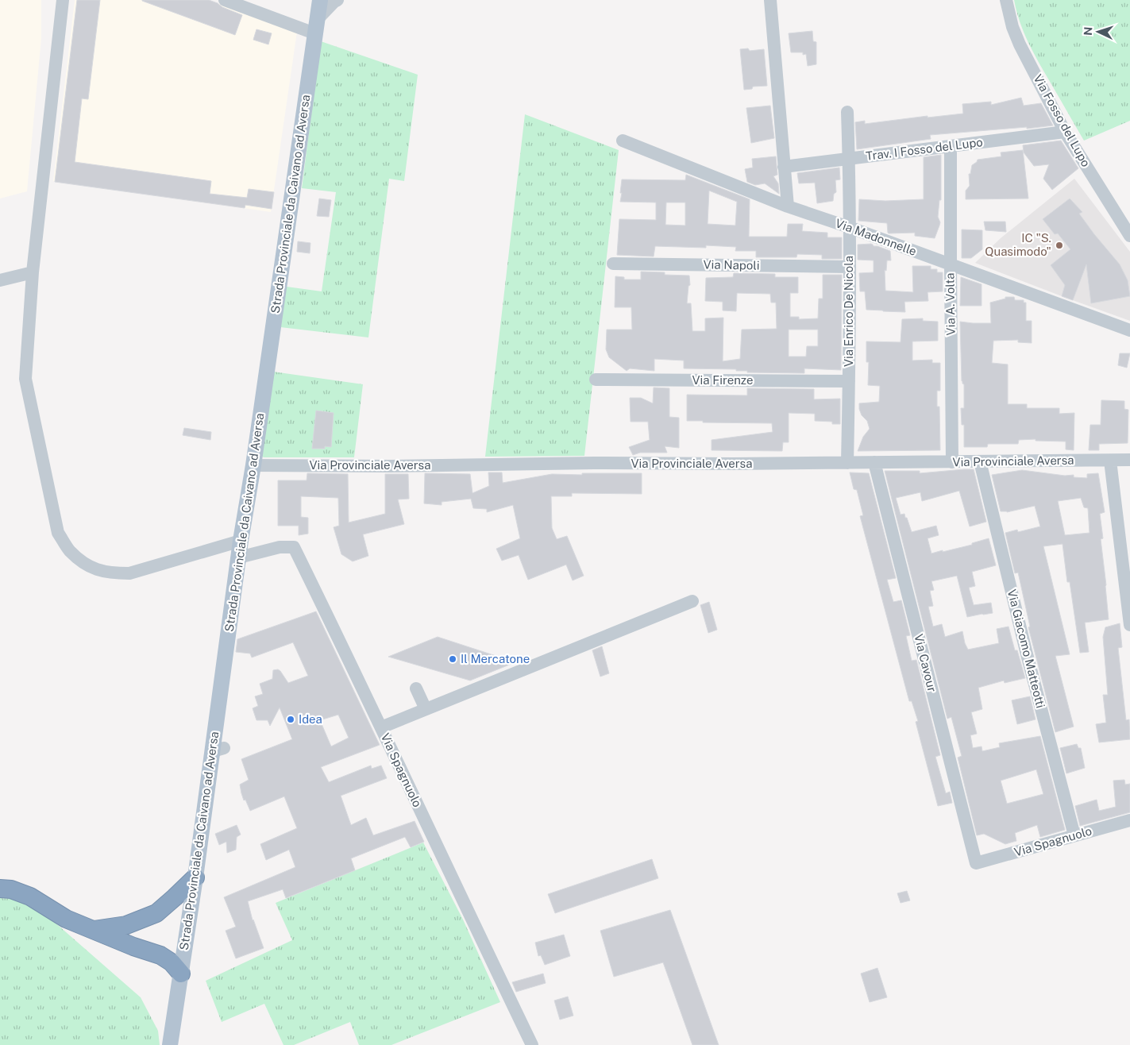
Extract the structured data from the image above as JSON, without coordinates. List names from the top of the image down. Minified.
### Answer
{"streets":{"main road":["Strada Provinciale da Caivano ad Aversa"],"street":["Via Fosso del Lupo","Trav. I Fosso del Lupo","Via Madonnelle","Via Napoli","Via A. Volta","Via Enrico De Nicola","Via Firenze","Via Provinciale Aversa","Via Giacomo Matteotti","Via Cavour","Via Spagnuolo"]},"crossings":[["Via Fosso del Lupo","Trav. I Fosso del Lupo"],["Trav. I Fosso del Lupo","Via A. Volta"],["Trav. I Fosso del Lupo","Via Enrico De Nicola"],["Strada Provinciale da Caivano ad Aversa","Via Provinciale Aversa"],["Strada Provinciale da Caivano ad Aversa","Via Spagnuolo"],["Via Madonnelle","Via A. Volta"],["Via Madonnelle","Via Enrico De Nicola"],["Via Napoli","Via Enrico De Nicola"],["Via A. Volta","Via Provinciale Aversa"],["Via Enrico De Nicola","Via Firenze"],["Via Enrico De Nicola","Via Provinciale Aversa"],["Via Provinciale Aversa","Via Giacomo Matteotti"],["Via Provinciale Aversa","Via Cavour"],["Via Giacomo Matteotti","Via Spagnuolo"],["Via Cavour","Via Spagnuolo"]],"places":["IC \"S. Quasimodo\"","Il Mercatone","Idea"],"north":"left"}
